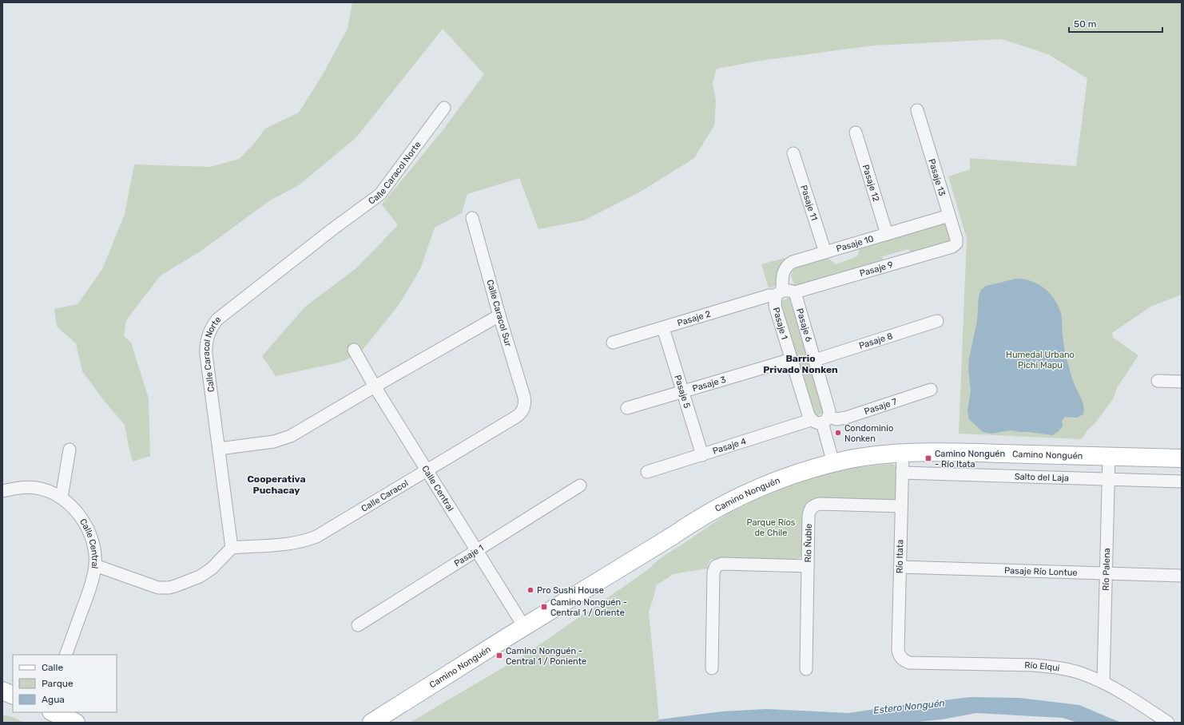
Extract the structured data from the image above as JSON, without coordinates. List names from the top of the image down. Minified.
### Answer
{"streets":{"main road":["Camino Nonguén"],"street":["Calle Caracol Norte","Pasaje 13","Pasaje 12","Pasaje 11","Pasaje 10","Pasaje 9","Calle Caracol Sur","Pasaje 2","Pasaje 1","Pasaje 6","Pasaje 8","Pasaje 3","Pasaje 5","Pasaje 7","Pasaje 4","Salto del Laja","Calle Central","Calle Caracol","Río Ñuble","Río Itata","Río Palena","Pasaje Río Lontue","Río Elqui"]},"crossings":[["Calle Caracol Norte","Calle Caracol"],["Pasaje 13","Pasaje 10"],["Pasaje 13","Pasaje 9"],["Pasaje 12","Pasaje 10"],["Pasaje 11","Pasaje 10"],["Pasaje 10","Pasaje 2"],["Pasaje 10","Pasaje 1"],["Pasaje 9","Pasaje 6"],["Calle Caracol Sur","Calle Caracol"],["Pasaje 2","Pasaje 1"],["Pasaje 2","Pasaje 5"],["Pasaje 1","Pasaje 6"],["Pasaje 1","Pasaje 3"],["Pasaje 1","Pasaje 7"],["Pasaje 1","Pasaje 4"],["Pasaje 1","Calle Central"],["Pasaje 6","Pasaje 8"],["Pasaje 6","Pasaje 7"],["Pasaje 6","Pasaje 4"],["Pasaje 3","Pasaje 5"],["Pasaje 5","Pasaje 4"],["Pasaje 7","Pasaje 4"],["Camino Nonguén","Calle Central"],["Camino Nonguén","Río Itata"],["Camino Nonguén","Río Palena"],["Salto del Laja","Río Itata"],["Salto del Laja","Río Palena"],["Calle Central","Calle Caracol"],["Río Ñuble","Río Itata"],["Río Itata","Pasaje Río Lontue"],["Río Itata","Río Elqui"],["Río Palena","Pasaje Río Lontue"],["Río Palena","Río Elqui"]],"districts":["Barrio Privado Nonken","Cooperativa Puchacay"],"water":["Estero Nonguén"],"parks":["Humedal Urbano Pichi Mapu","Parque Ríos de Chile"],"places":{"other":["Condominio Nonken","Pro Sushi House"],"transit":["Camino Nonguén - Río Itata","Camino Nonguén - Central 1 / Oriente","Camino Nonguén - Central 1 / Poniente"]},"legend":["Calle","Parque","Agua"],"scale_bar":"50 m"}
